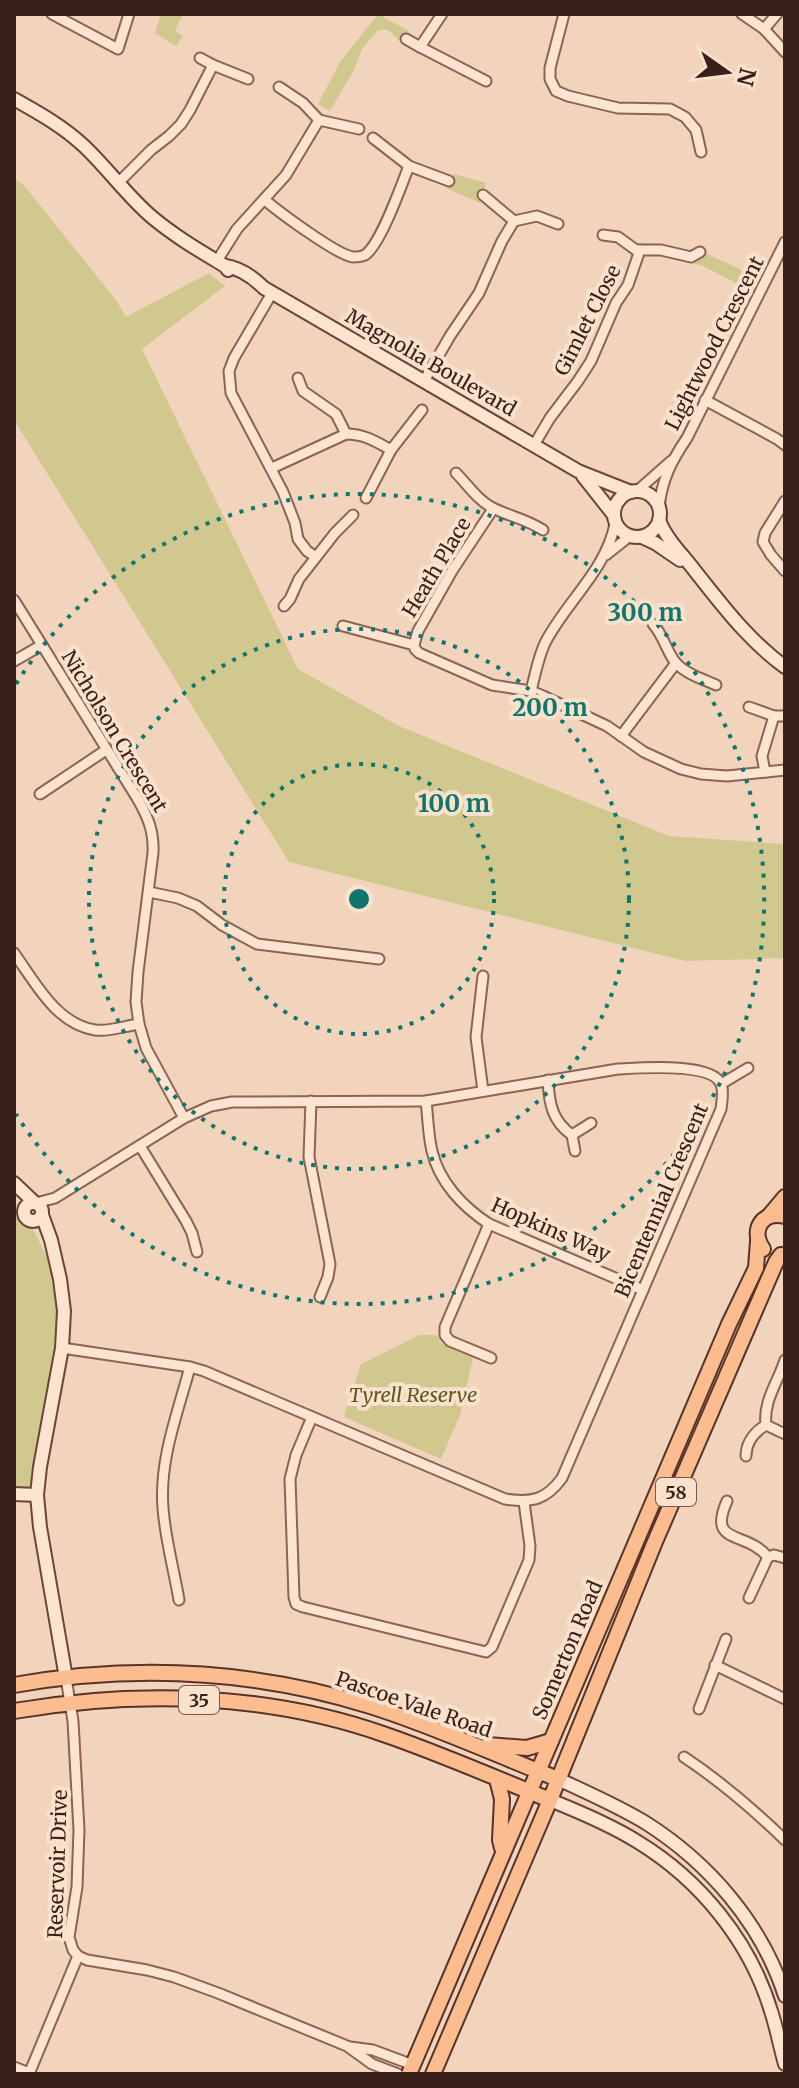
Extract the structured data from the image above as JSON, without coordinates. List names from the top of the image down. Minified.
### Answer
{"streets":{"main road":["58","Somerton Road","35","Pascoe Vale Road"],"street":["Gimlet Close","Lightwood Crescent","Magnolia Boulevard","Heath Place","Nicholson Crescent","Bicentennial Crescent","Hopkins Way","Reservoir Drive"]},"crossings":[["Gimlet Close","Magnolia Boulevard"],["Lightwood Crescent","Magnolia Boulevard"],["Nicholson Crescent","Bicentennial Crescent"],["Bicentennial Crescent","Hopkins Way"],["58","Somerton Road"],["Somerton Road","Pascoe Vale Road"],["Somerton Road","Reservoir Drive"],["Pascoe Vale Road","Reservoir Drive"]],"parks":["Tyrell Reserve"],"north":"right","rings":["300 m","200 m","100 m"]}
